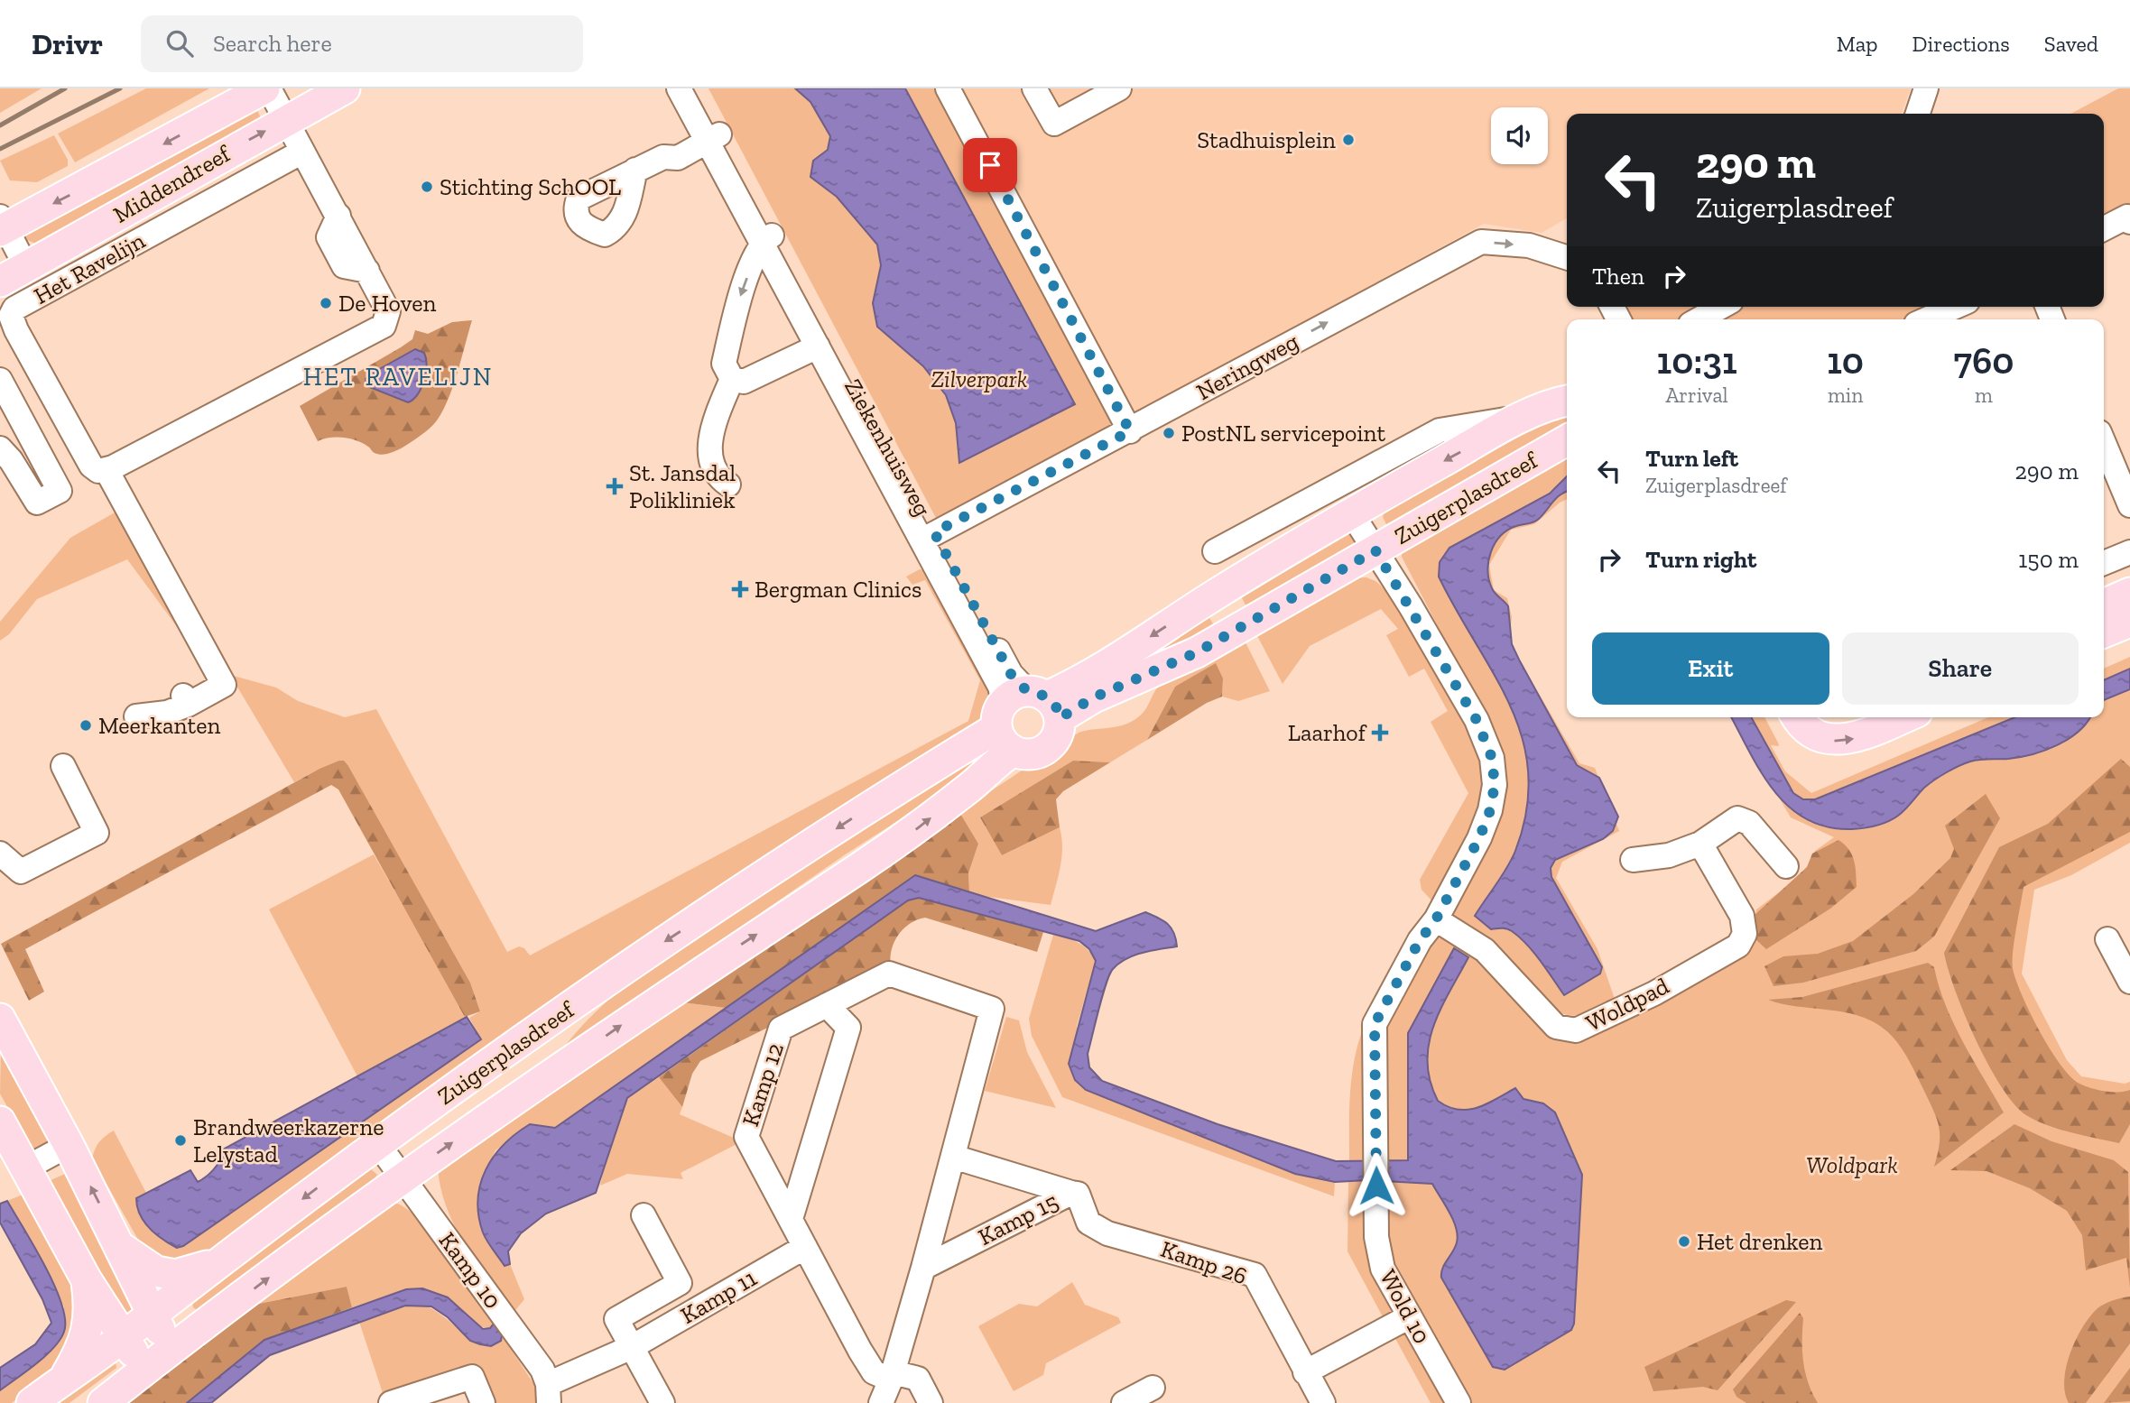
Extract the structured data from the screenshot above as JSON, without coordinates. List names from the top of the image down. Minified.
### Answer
{"streets":{"main road":["Middendreef","Zuigerplasdreef"],"street":["Het Ravelijn","Neringweg","Ziekenhuisweg","Woldpad","Kamp 12","Kamp 15","Kamp 26","Kamp 10","Kamp 11","Wold 10"]},"crossings":[["Neringweg","Ziekenhuisweg"],["Ziekenhuisweg","Zuigerplasdreef"],["Zuigerplasdreef","Kamp 10"],["Zuigerplasdreef","Wold 10"],["Woldpad","Wold 10"],["Kamp 12","Kamp 15"],["Kamp 12","Kamp 11"],["Kamp 15","Kamp 26"],["Kamp 10","Kamp 11"]],"districts":["HET RAVELIJN"],"parks":["Zilverpark","Woldpark"],"places":{"other":["Stadhuisplein","Stichting SchOOL","De Hoven","PostNL servicepoint","Meerkanten","Brandweerkazerne Lelystad","Het drenken"],"health":["St. Jansdal Polikliniek","Bergman Clinics","Laarhof"]},"page":{"header":"Drivr","search":"Search here","nav":["Map","Directions","Saved"],"turn":["290 m","Zuigerplasdreef"],"then":"Then","eta":["10:31","Arrival","10","min","760","m"],"list":[{"name":"Turn left","note":"Zuigerplasdreef","value":"290 m"},{"name":"Turn right","value":"150 m"}],"buttons":["Exit","Share"]}}
